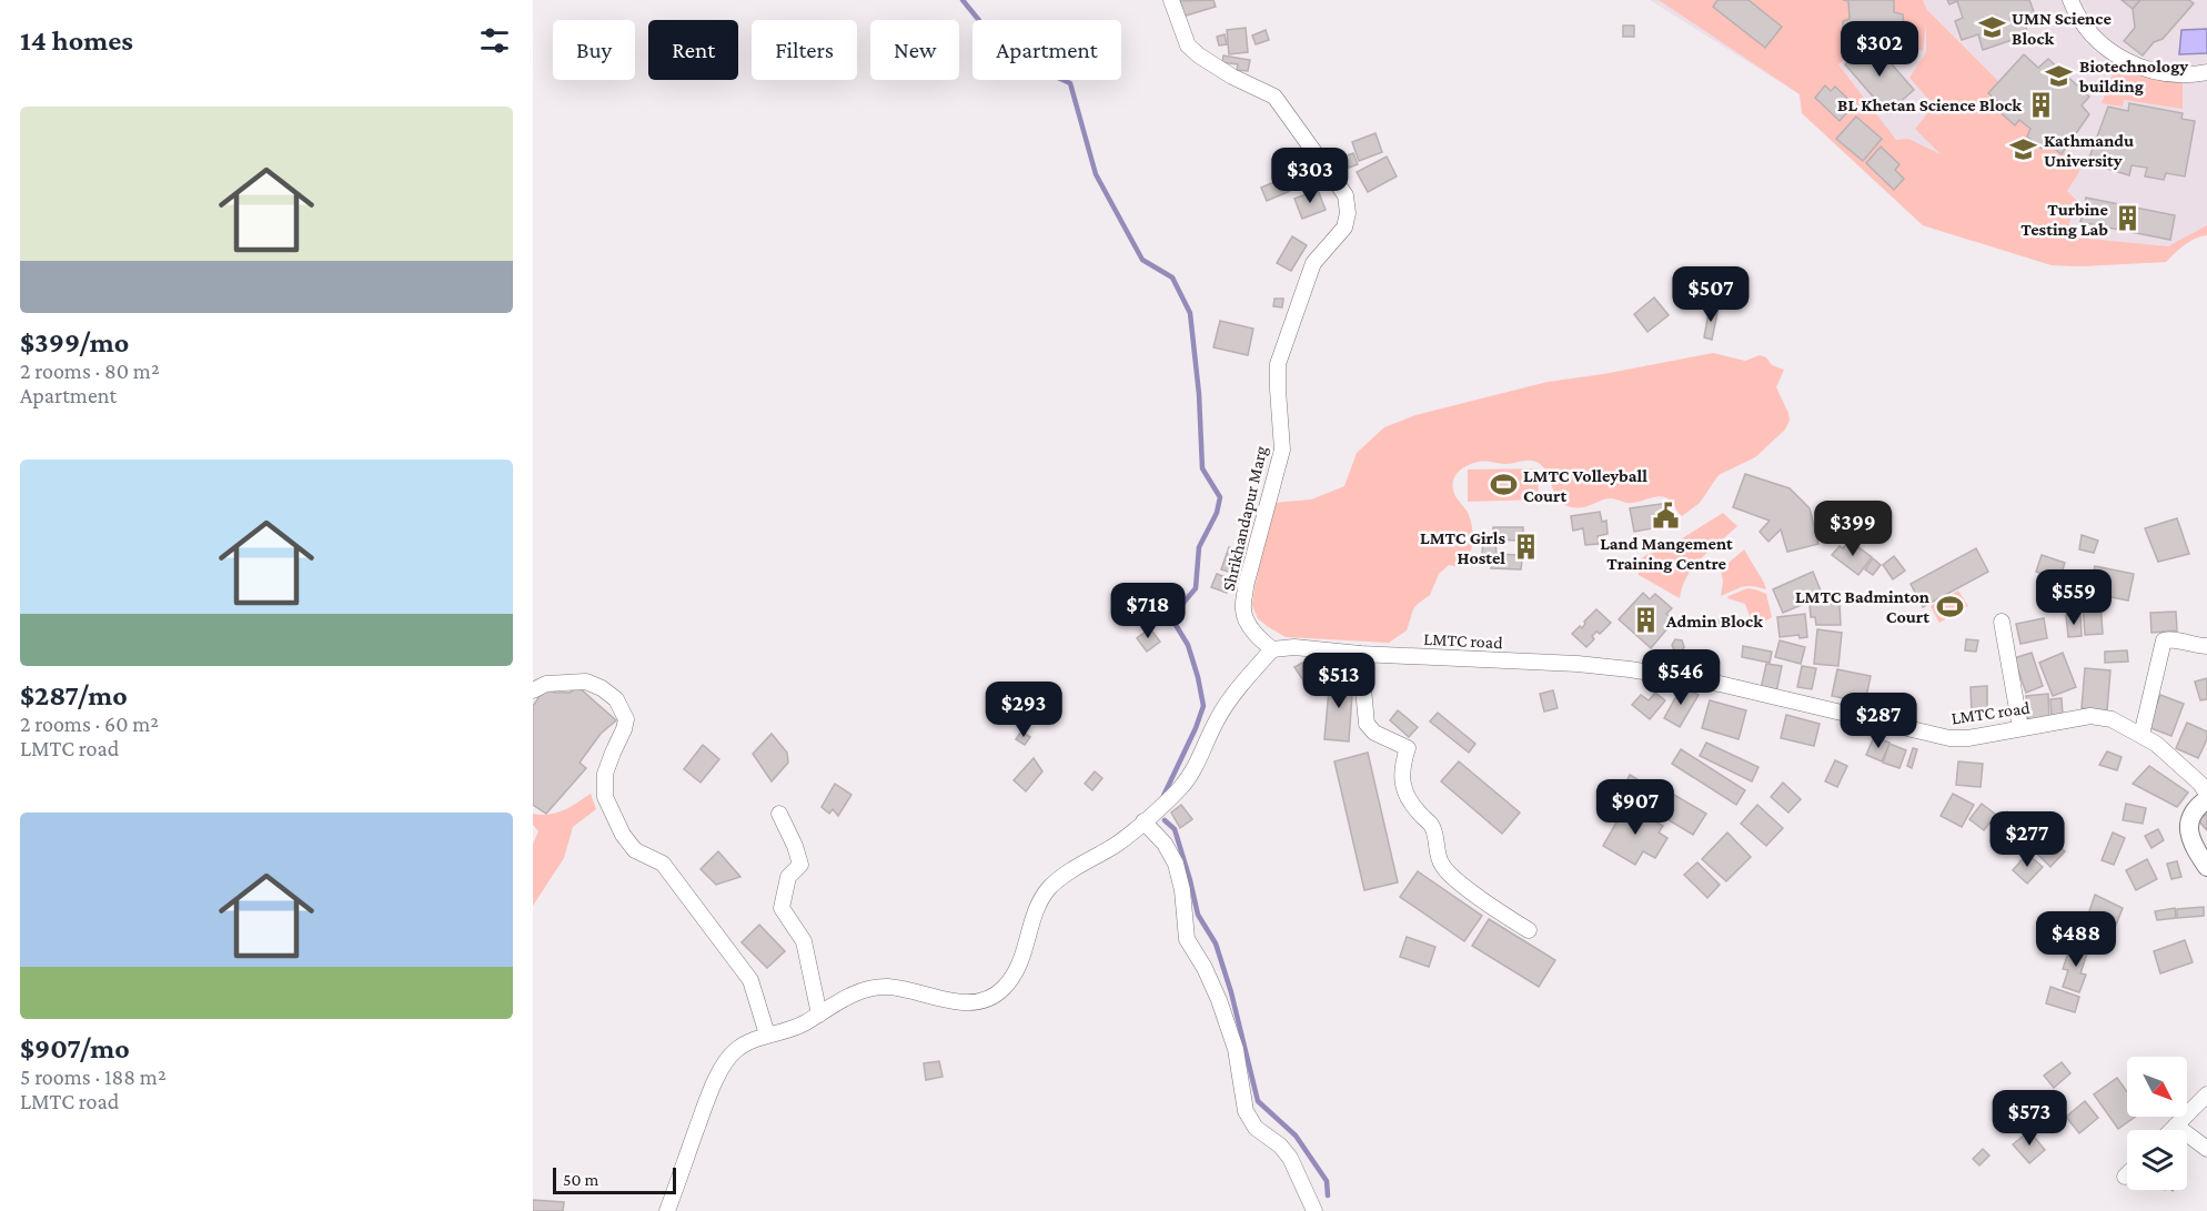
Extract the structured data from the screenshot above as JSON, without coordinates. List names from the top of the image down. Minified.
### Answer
{"streets":{"street":["Shrikhandapur Marg","LMTC road"]},"crossings":[["Shrikhandapur Marg","LMTC road"]],"places":{"school or university":["UMN Science Block","Biotechnology building","Kathmandu University"],"building":["BL Khetan Science Block","Turbine Testing Lab","LMTC Girls Hostel","Admin Block"],"sports":["LMTC Volleyball Court","LMTC Badminton Court"],"public building":["Land Mangement Training Centre"]},"scale_bar":"50 m","north":"bottom right","page":{"heading":"14 homes","chip":["Buy","Rent","Filters","New","Apartment"],"price":["$302","$303","$507","$399","$559","$718","$546","$513","$293","$287","$907","$277","$488","$573"],"list":[{"name":"$399/mo","note":"2 rooms · 80 m² · Apartment"},{"name":"$287/mo","note":"2 rooms · 60 m² · LMTC road"},{"name":"$907/mo","note":"5 rooms · 188 m² · LMTC road"}],"scale":"50 m"}}
